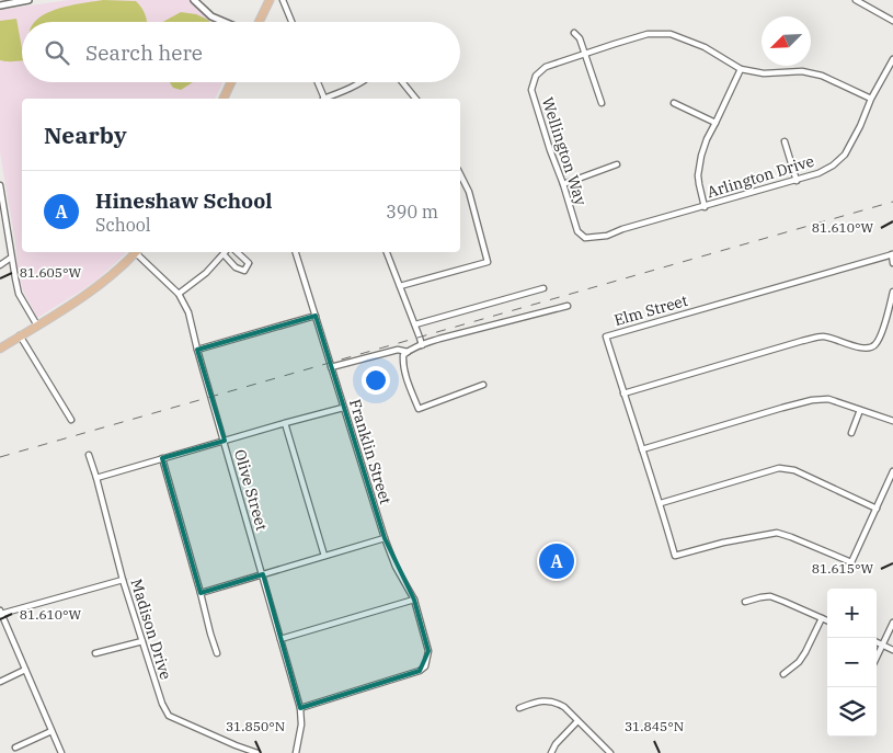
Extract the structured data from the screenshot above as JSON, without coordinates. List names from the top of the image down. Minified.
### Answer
{"streets":{"street":["Wellington Way","Arlington Drive","Elm Street","Franklin Street","Olive Street","Madison Drive"]},"crossings":[["Wellington Way","Arlington Drive"],["Franklin Street","Olive Street"]],"north":"bottom left","page":{"search":"Search here","heading":"Nearby","list":[{"mark":"A","name":"Hineshaw School","note":"School","value":"390 m"}],"pins":"A","map_buttons":["+","−"]},"coordinates":["81.610°W","81.605°W","81.615°W","31.850°N","31.845°N"]}
